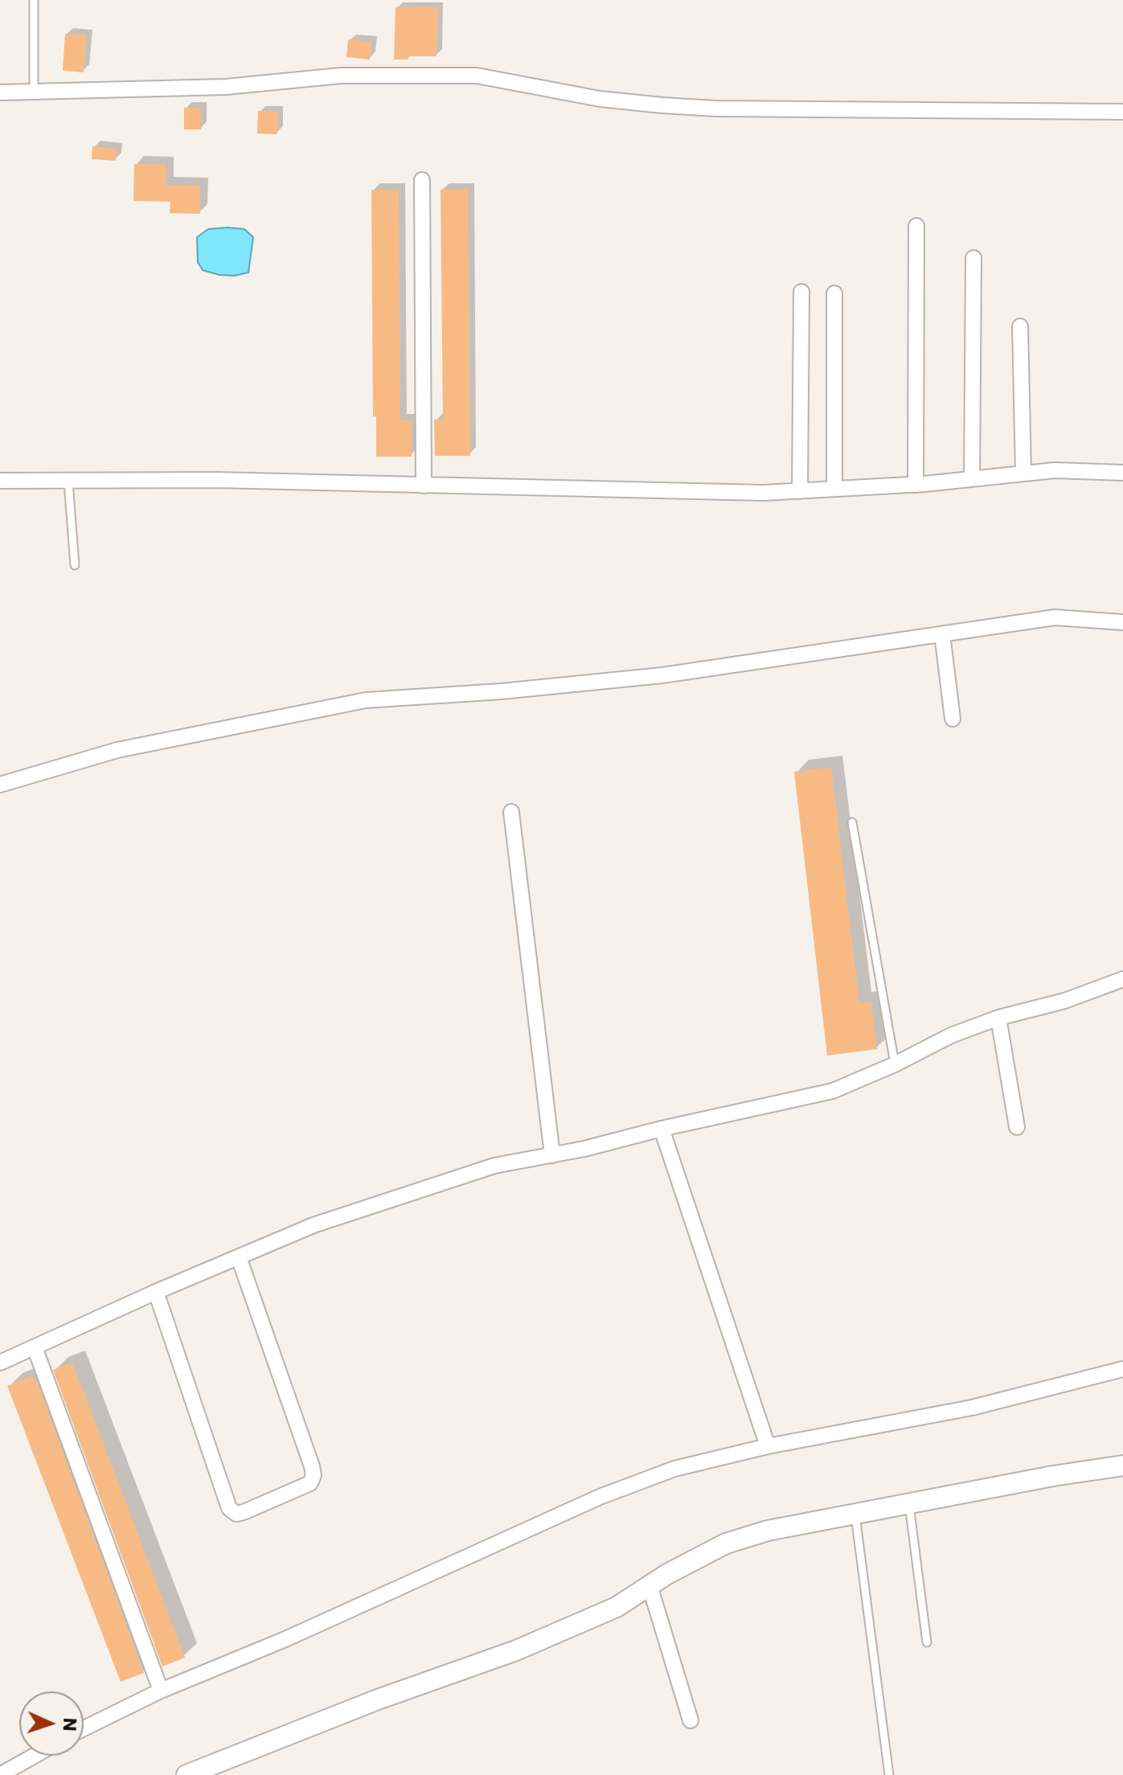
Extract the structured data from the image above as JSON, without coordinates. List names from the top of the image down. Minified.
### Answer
{"north":"right"}
